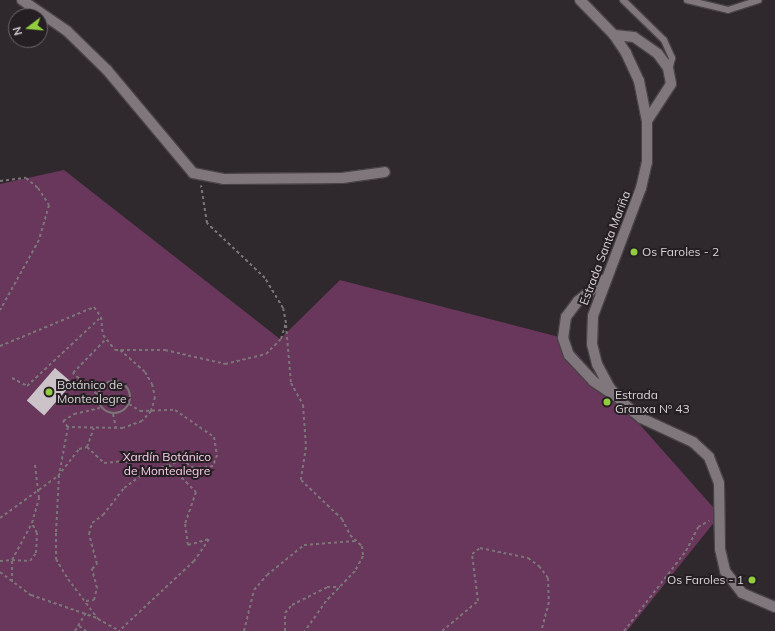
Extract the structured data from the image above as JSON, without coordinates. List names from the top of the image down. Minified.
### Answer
{"streets":{"main road":["Estrada Santa Mariña"]},"parks":["Xardín Botánico de Montealegre"],"places":["Os Faroles - 2","Botánico de Montealegre","Estrada Granxa Nº 43","Os Faroles - 1"],"north":"left"}
